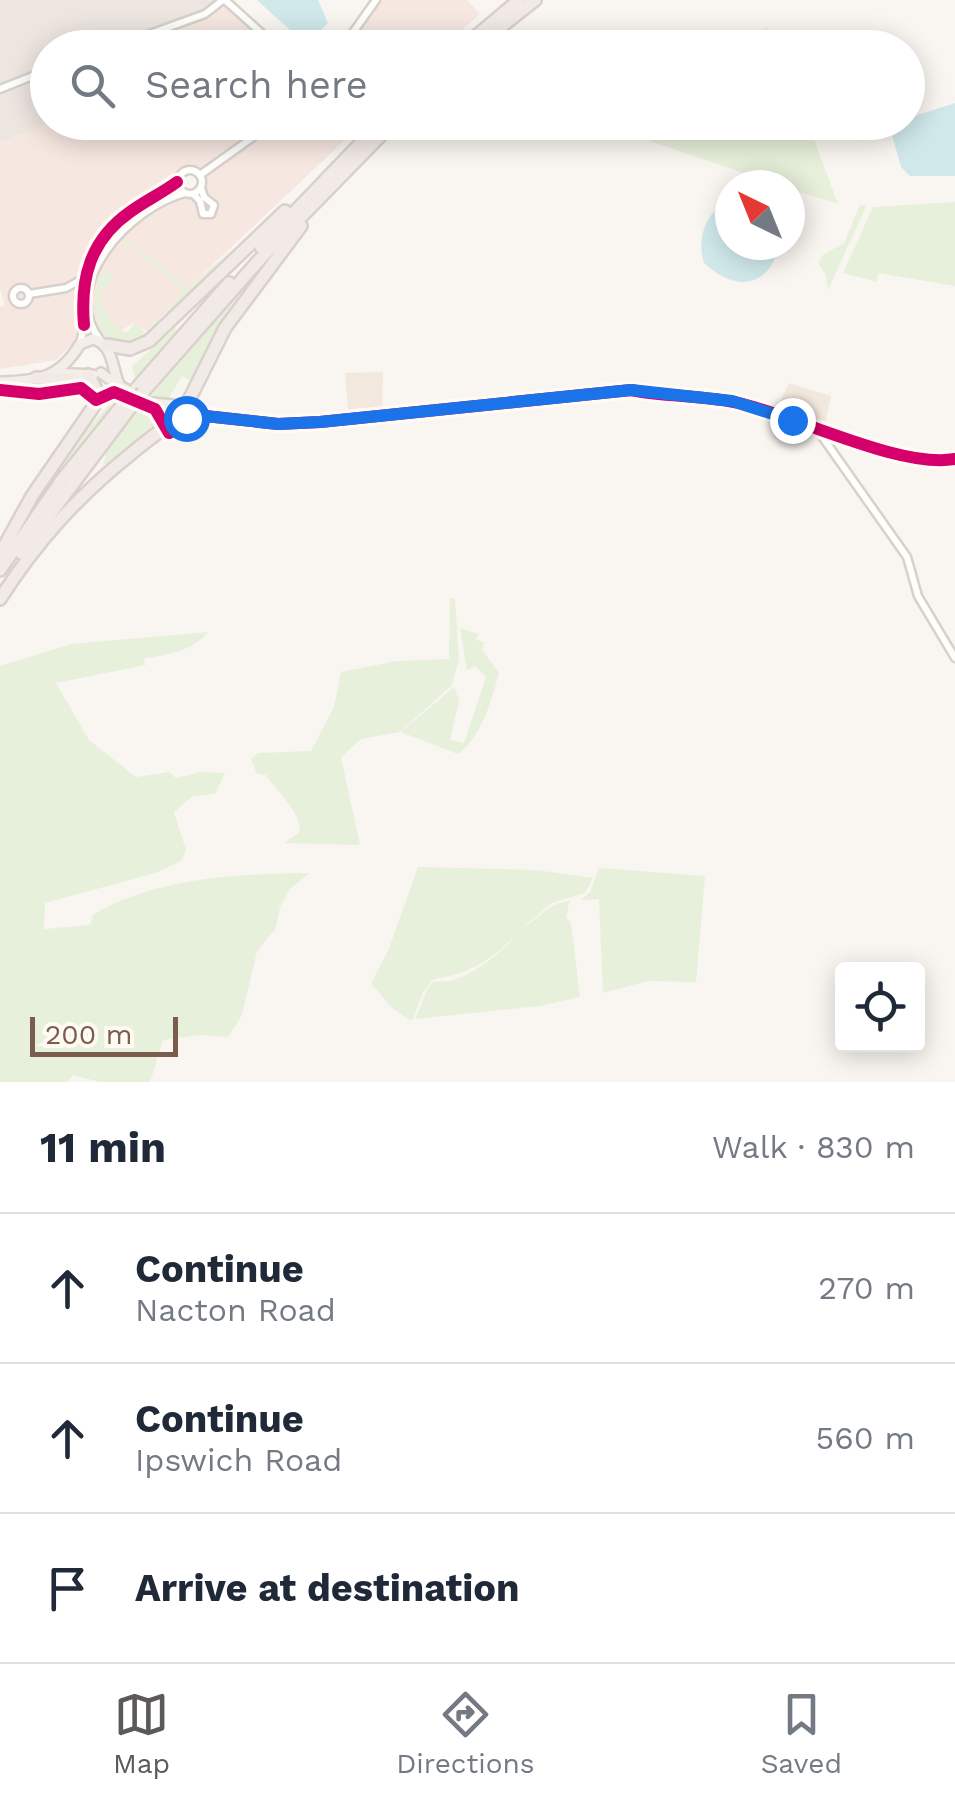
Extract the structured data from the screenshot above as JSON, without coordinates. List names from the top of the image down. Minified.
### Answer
{"scale_bar":"200 m","north":"top left","page":{"search":"Search here","scale":"200 m","heading":["11 min","Walk · 830 m"],"list":[["Continue","Nacton Road","270 m"],["Continue","Ipswich Road","560 m"],"Arrive at destination"],"nav":["Map","Directions","Saved"]}}
